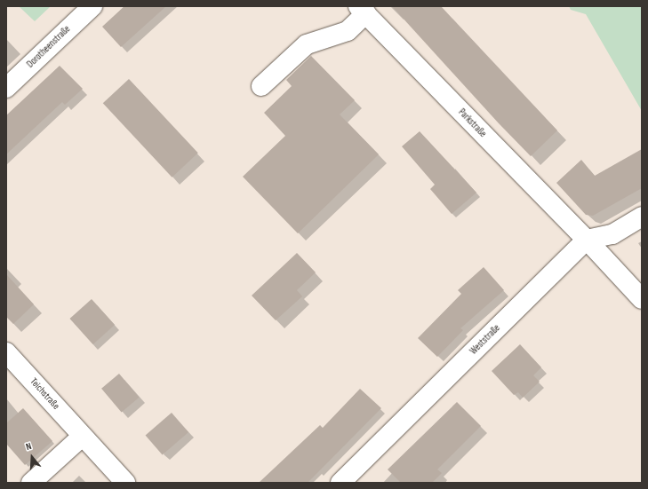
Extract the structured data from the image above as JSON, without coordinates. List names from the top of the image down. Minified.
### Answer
{"streets":{"street":["Dorotheenstraße","Parkstraße","Weststraße","Teichstraße"]},"crossings":[["Parkstraße","Weststraße"]],"north":"top"}
